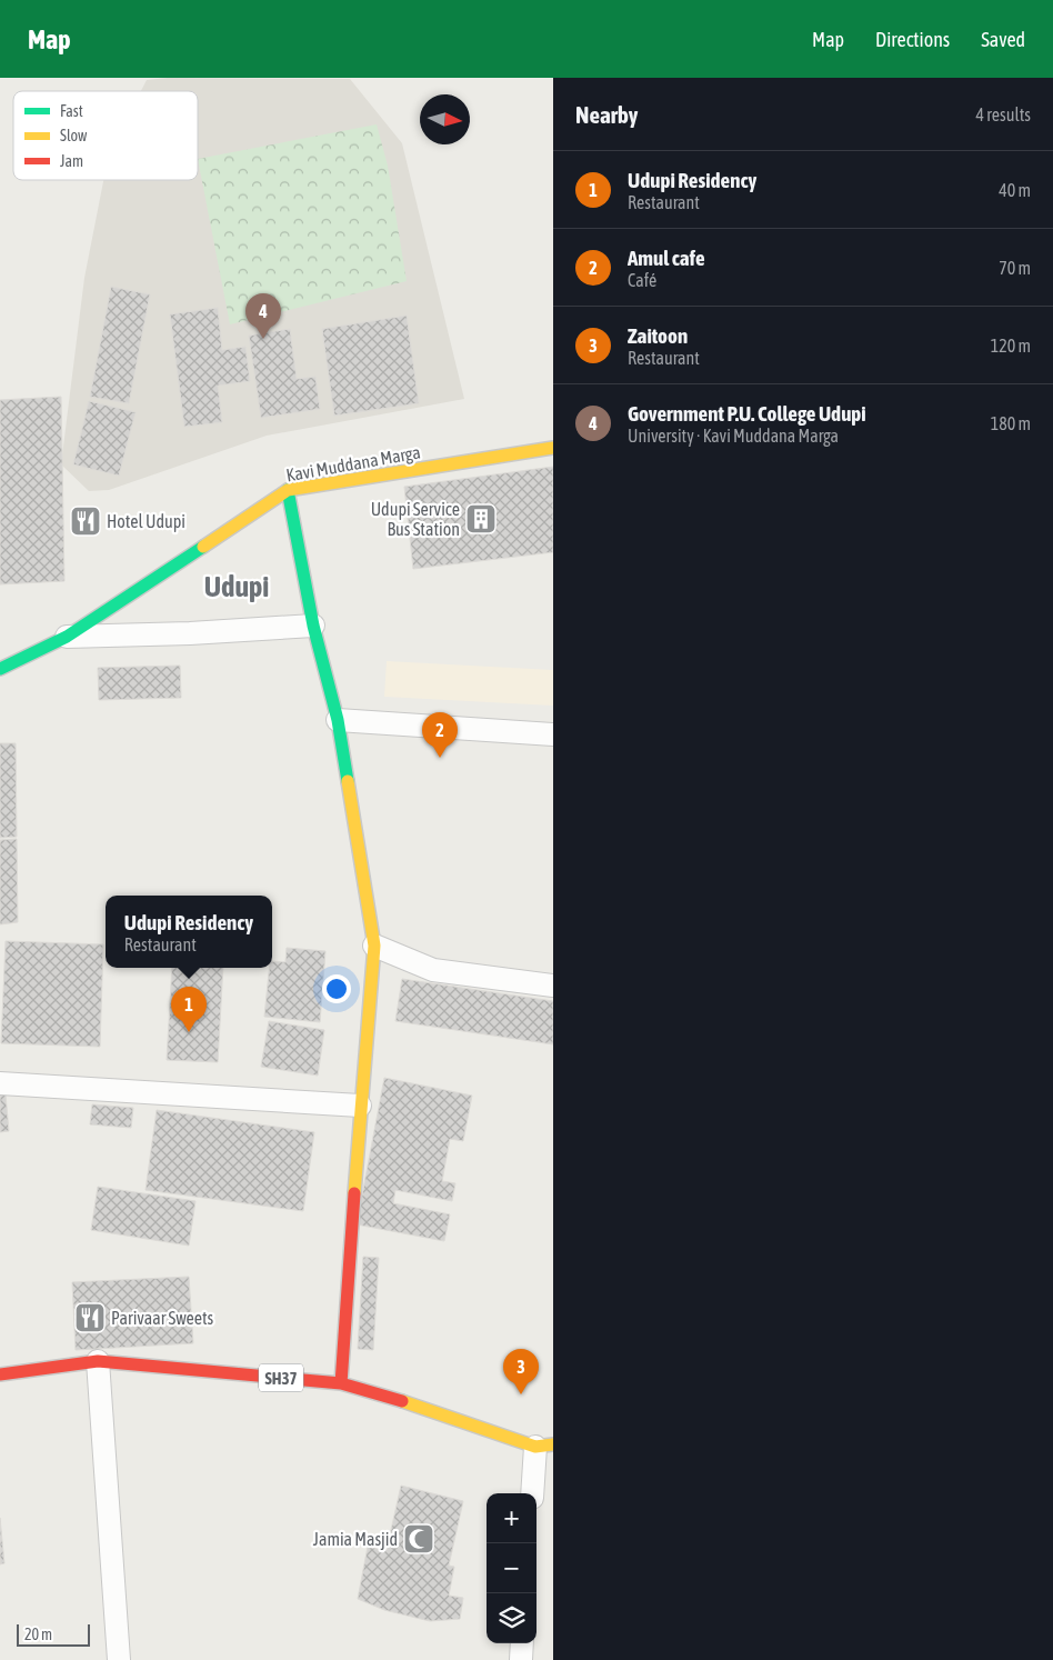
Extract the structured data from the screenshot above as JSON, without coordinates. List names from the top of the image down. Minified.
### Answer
{"streets":{"main road":["Kavi Muddana Marga","SH37"]},"districts":["Udupi"],"places":{"building":["Udupi Service Bus Station"],"restaurant":["Hotel Udupi","Parivaar Sweets"],"mosque":["Jamia Masjid"]},"legend":["Fast","Slow","Jam"],"scale_bar":"20 m","north":"right","page":{"header":"Map","nav":["Map","Directions","Saved"],"heading":["Nearby","4 results"],"list":[{"mark":"1","name":"Udupi Residency","note":"Restaurant","value":"40 m"},{"mark":"2","name":"Amul cafe","note":"Café","value":"70 m"},{"mark":"3","name":"Zaitoon","note":"Restaurant","value":"120 m"},{"mark":"4","name":"Government P.U. College Udupi","note":"University · Kavi Muddana Marga","value":"180 m"}],"pins":["4","2","1","3"],"popup":["Udupi Residency","Restaurant"],"map_buttons":["+","−"],"scale":"20 m"}}
